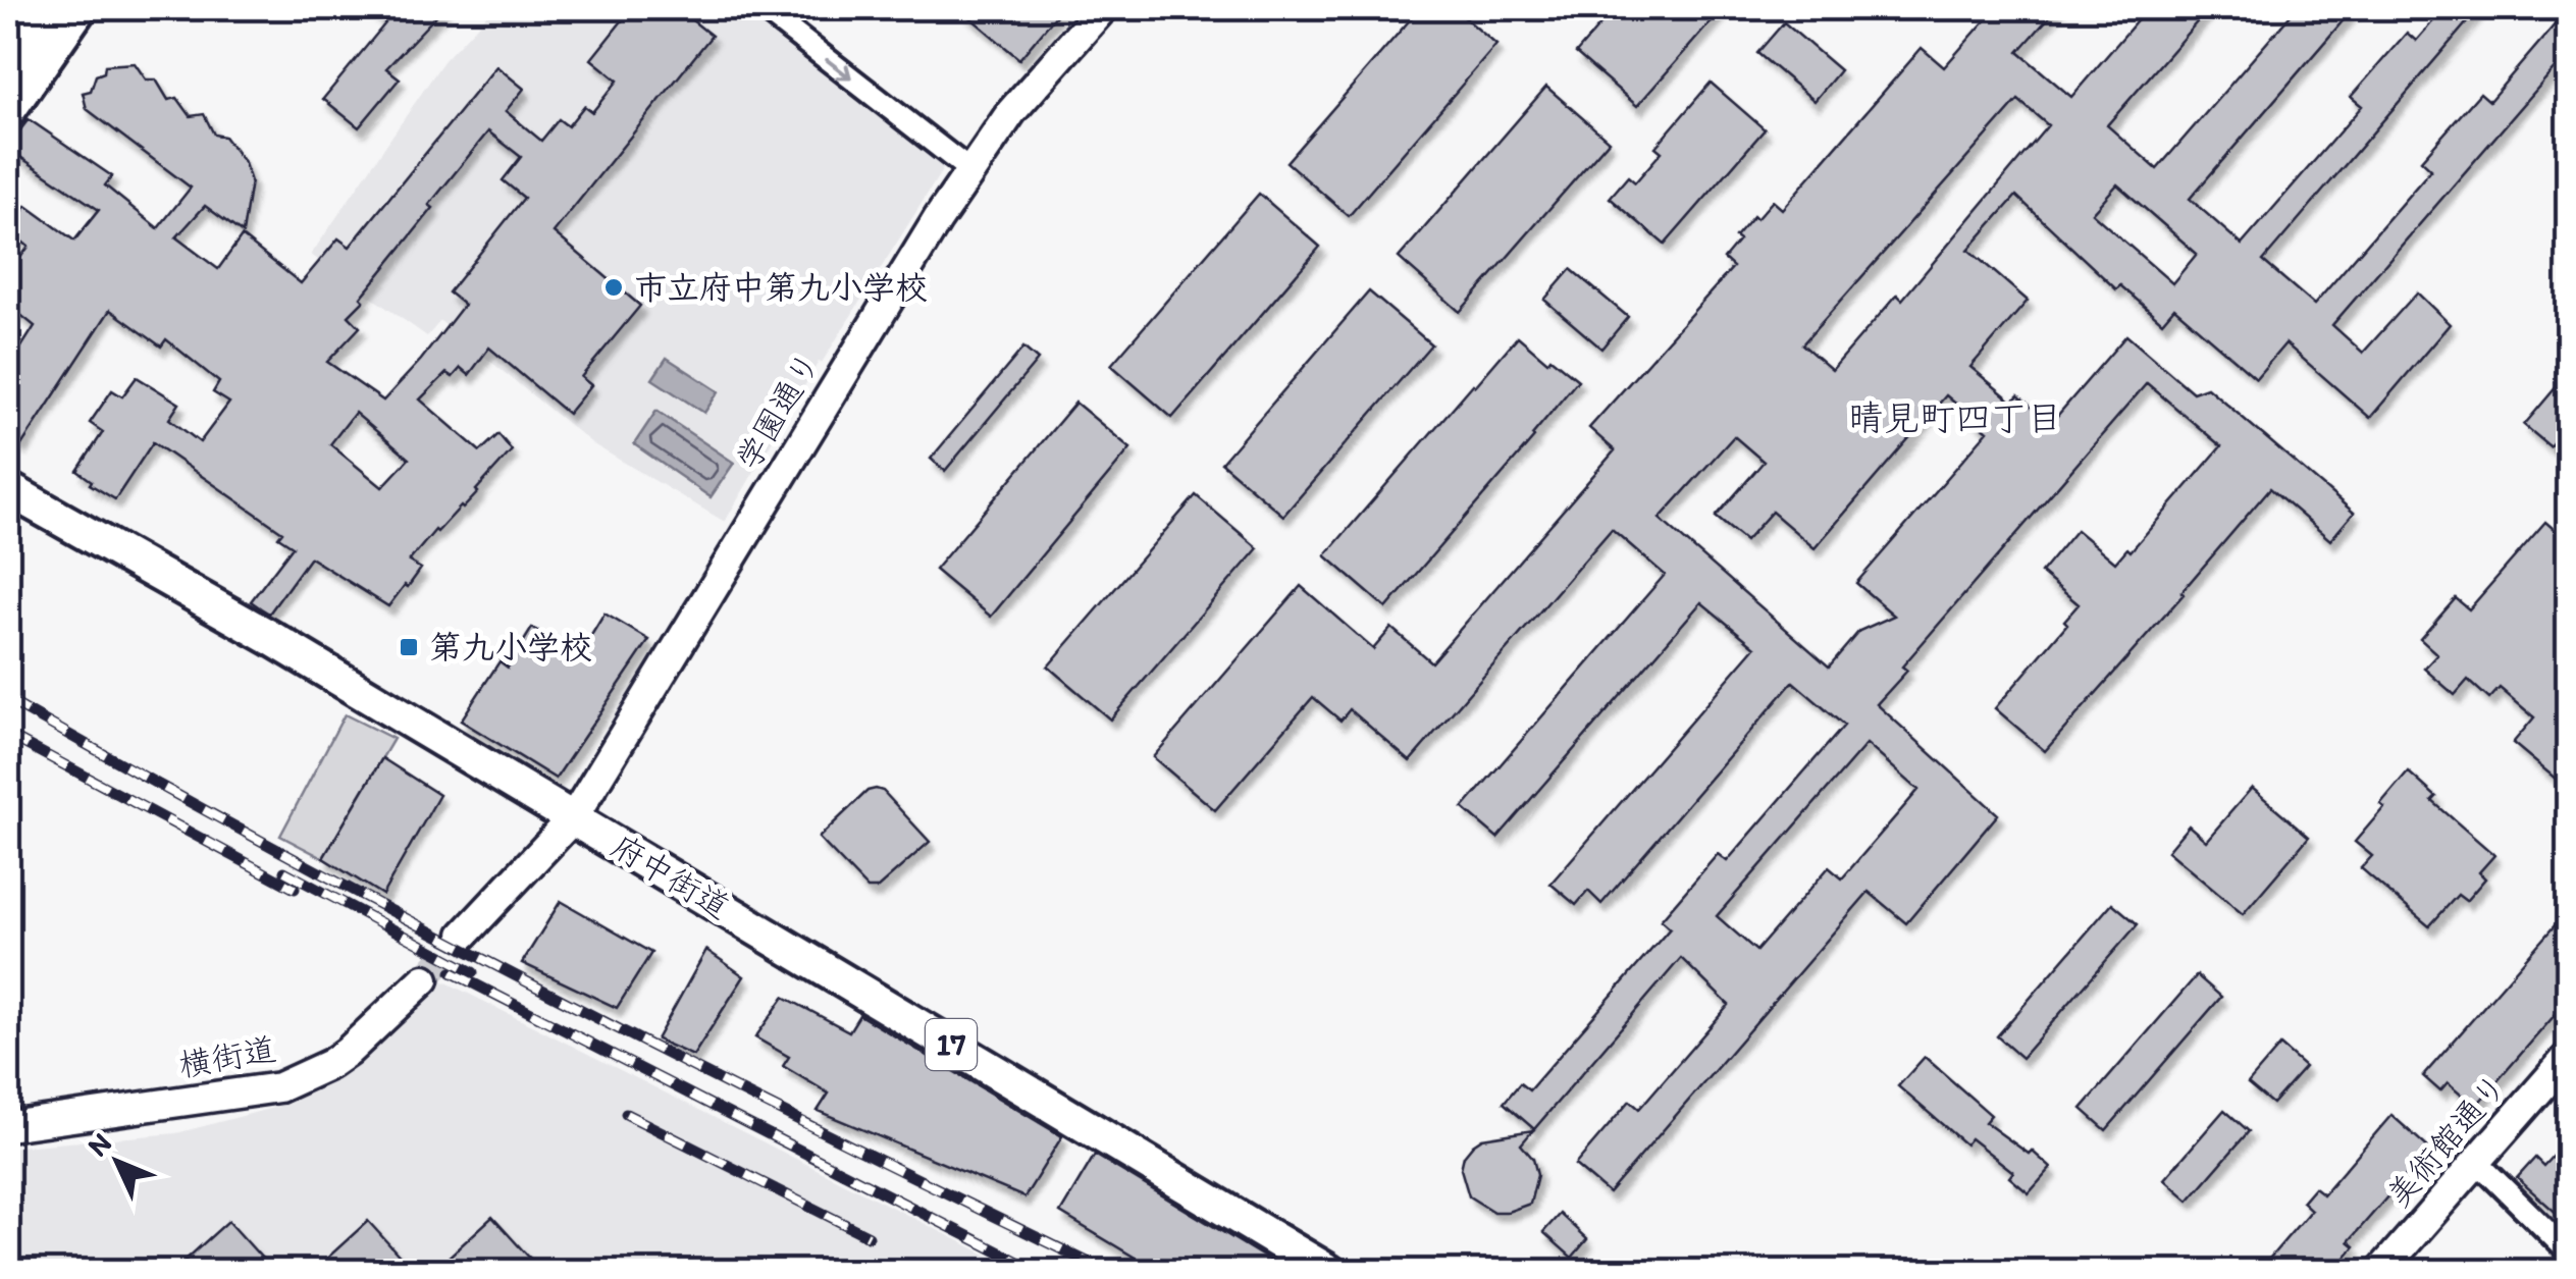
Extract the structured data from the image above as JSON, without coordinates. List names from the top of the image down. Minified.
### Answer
{"streets":{"main road":["府中街道","17"],"street":["学園通り","横街道","美術館通り"]},"crossings":[["学園通り","府中街道"]],"districts":["晴見町四丁目"],"places":{"other":["市立府中第九小学校"],"transit":["第九小学校"]},"north":"top left"}
